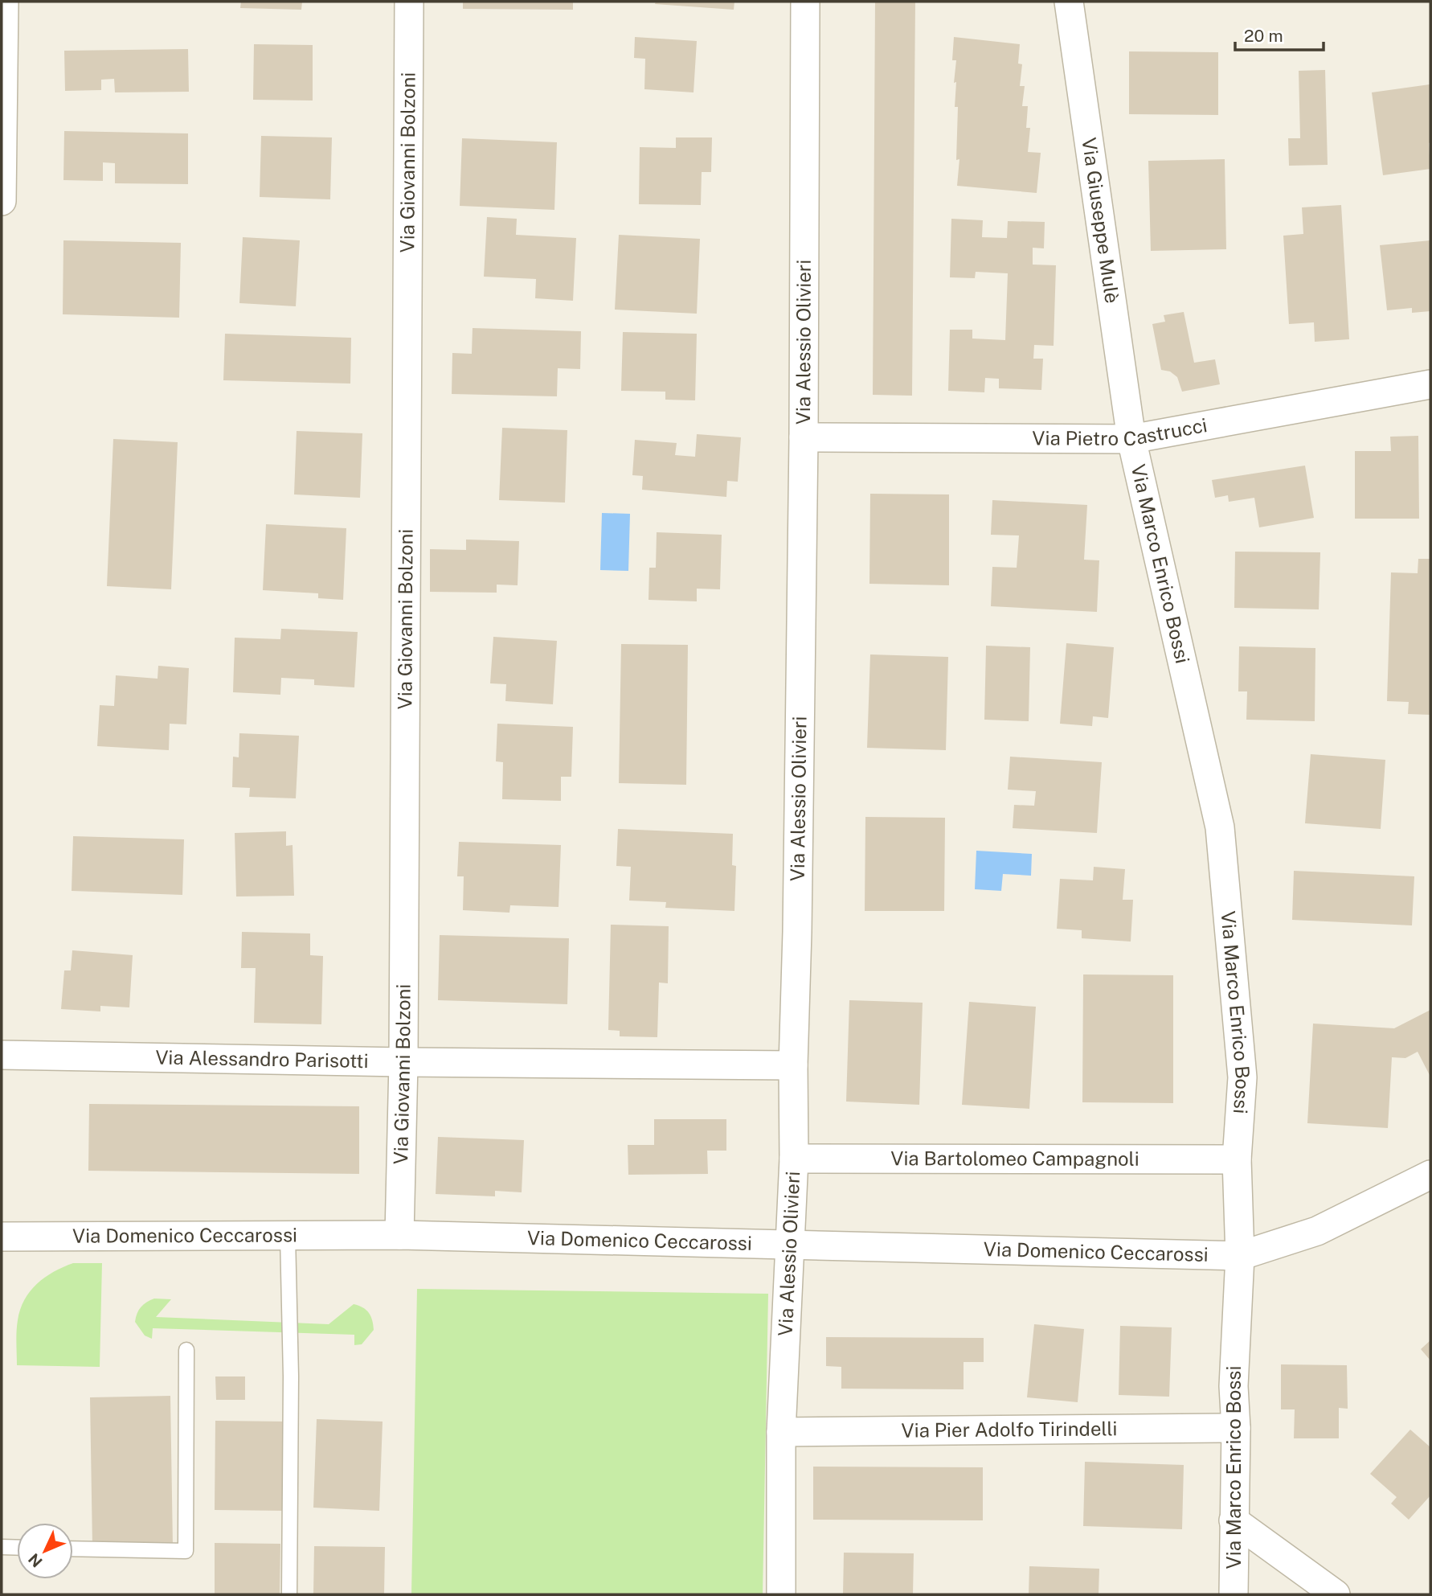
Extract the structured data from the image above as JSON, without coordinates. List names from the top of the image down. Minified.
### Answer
{"streets":{"street":["Via Giovanni Bolzoni","Via Giuseppe Mulè","Via Alessio Olivieri","Via Pietro Castrucci","Via Marco Enrico Bossi","Via Alessandro Parisotti","Via Bartolomeo Campagnoli","Via Domenico Ceccarossi","Via Pier Adolfo Tirindelli"]},"crossings":[["Via Giovanni Bolzoni","Via Alessandro Parisotti"],["Via Giovanni Bolzoni","Via Domenico Ceccarossi"],["Via Giuseppe Mulè","Via Pietro Castrucci"],["Via Giuseppe Mulè","Via Marco Enrico Bossi"],["Via Alessio Olivieri","Via Pietro Castrucci"],["Via Alessio Olivieri","Via Alessandro Parisotti"],["Via Alessio Olivieri","Via Bartolomeo Campagnoli"],["Via Alessio Olivieri","Via Domenico Ceccarossi"],["Via Alessio Olivieri","Via Pier Adolfo Tirindelli"],["Via Pietro Castrucci","Via Marco Enrico Bossi"],["Via Marco Enrico Bossi","Via Bartolomeo Campagnoli"],["Via Marco Enrico Bossi","Via Domenico Ceccarossi"],["Via Marco Enrico Bossi","Via Pier Adolfo Tirindelli"]],"scale_bar":"20 m","north":"bottom left"}
